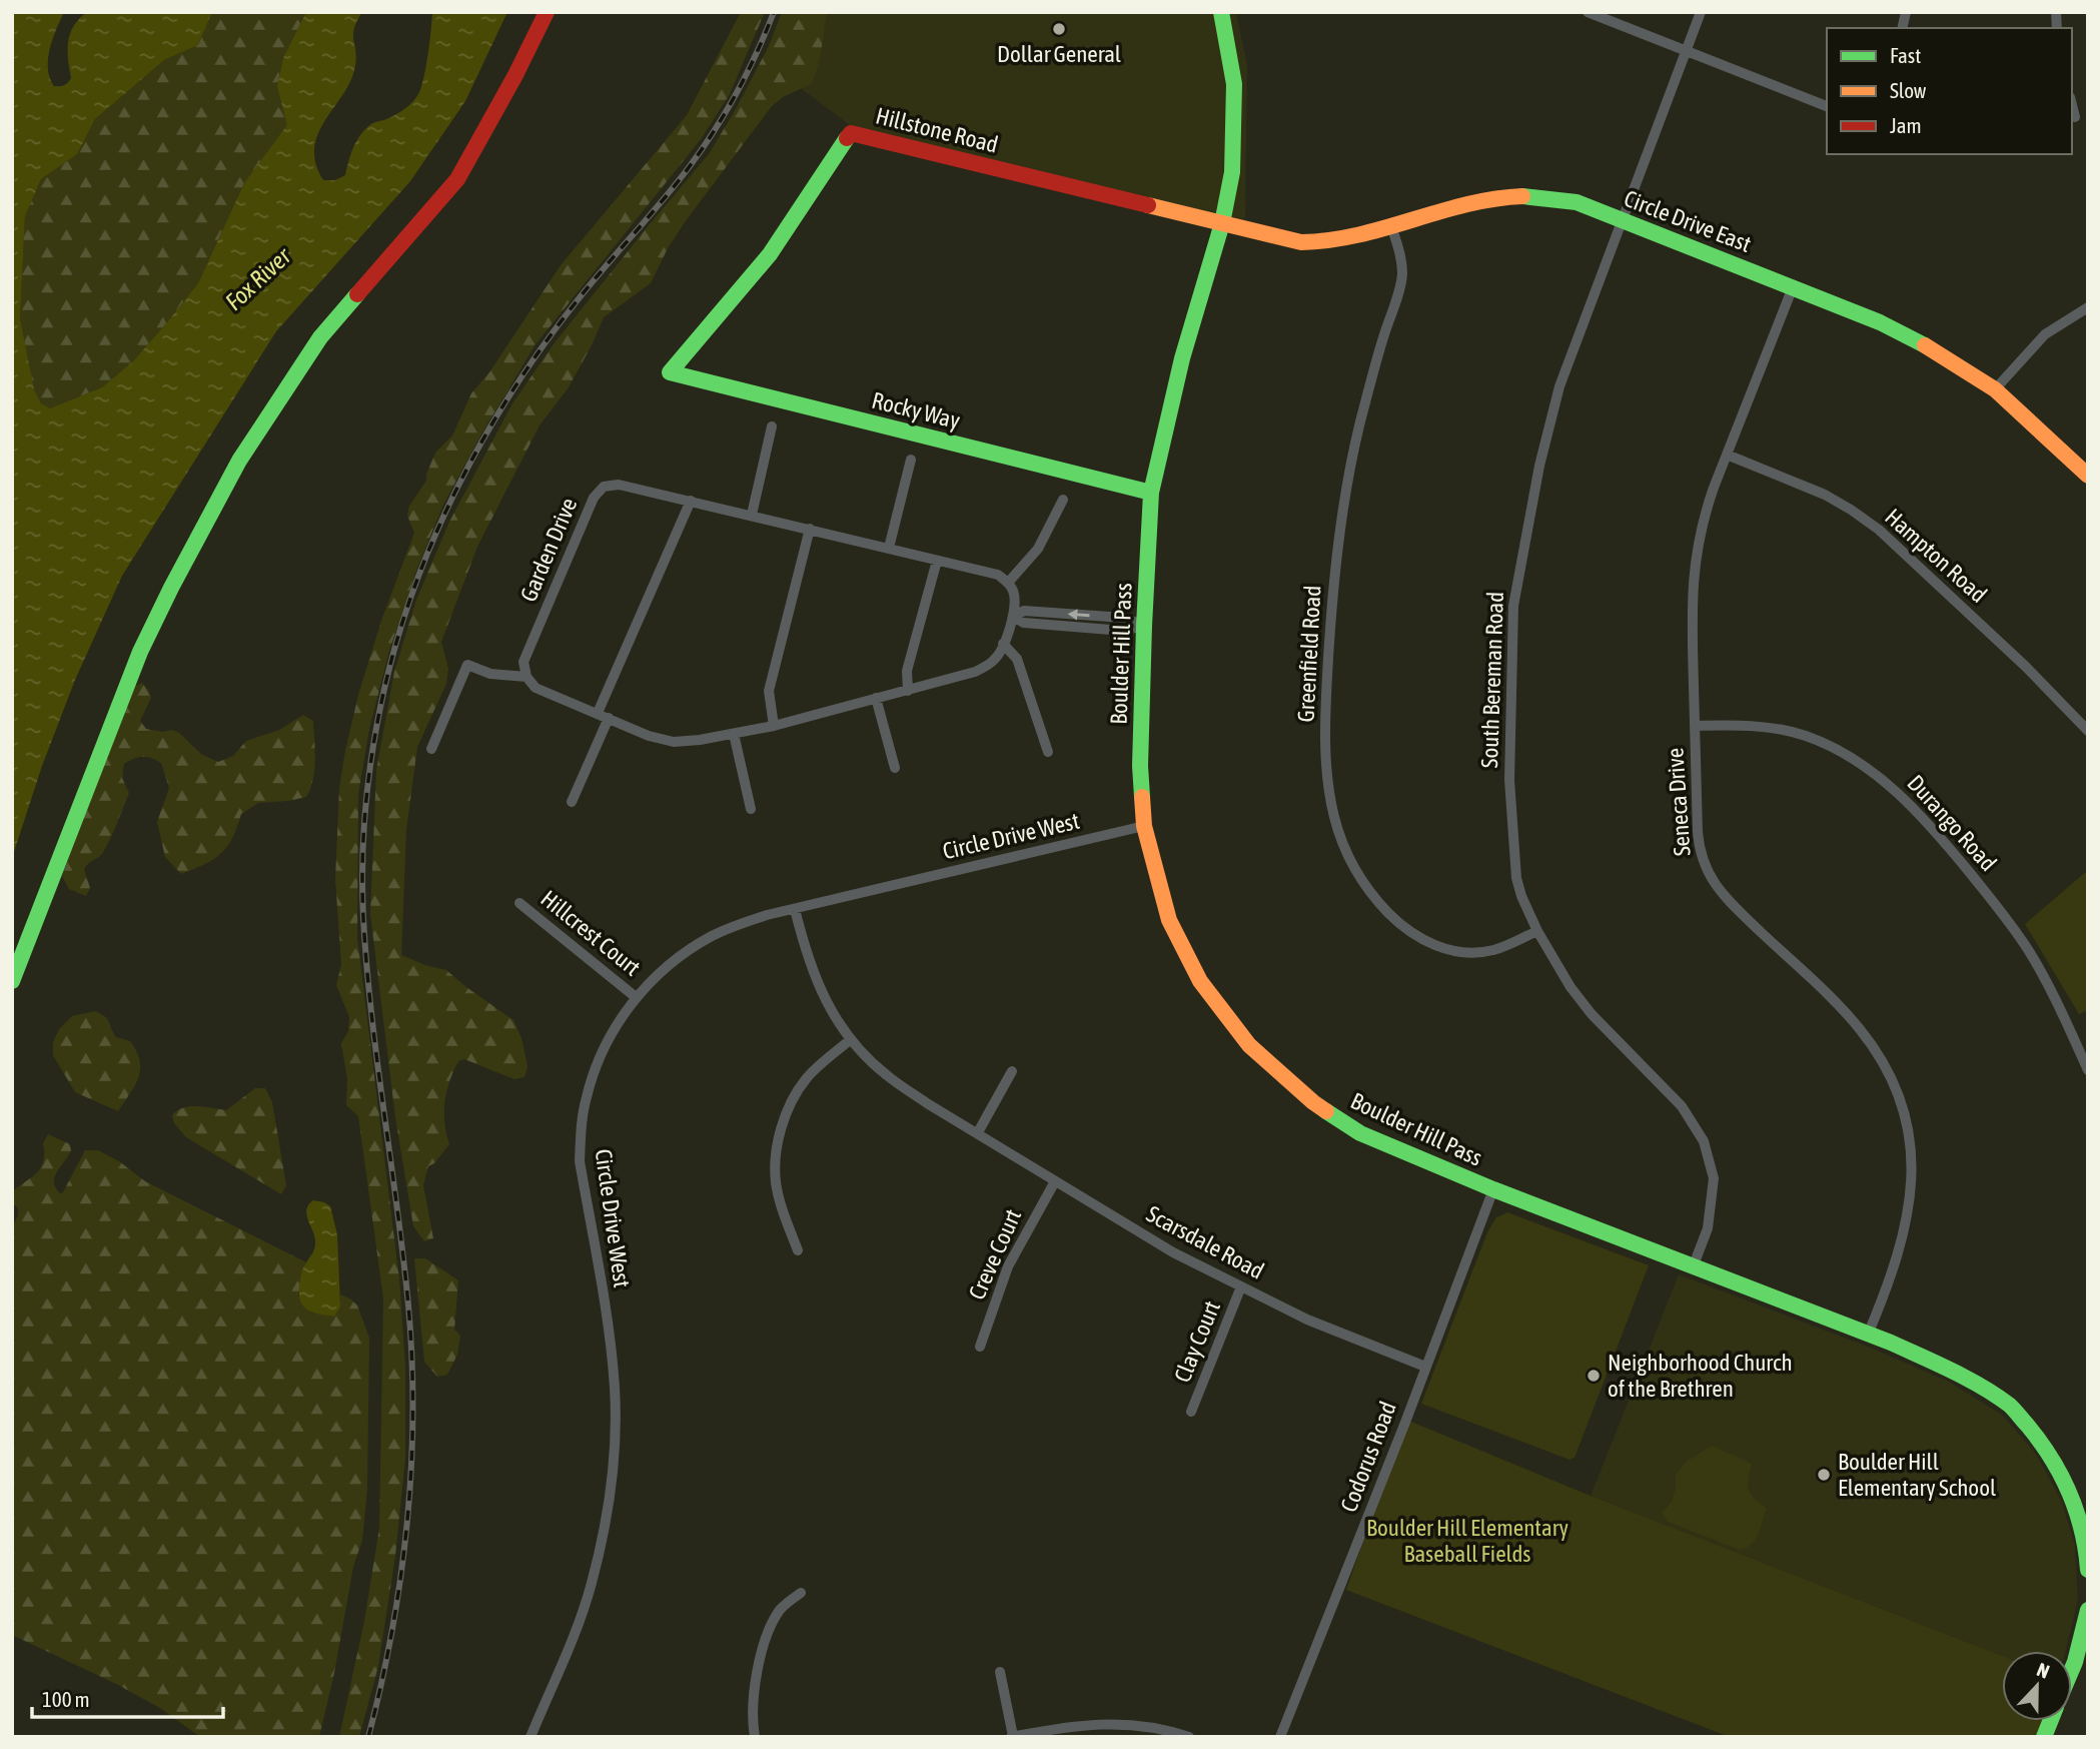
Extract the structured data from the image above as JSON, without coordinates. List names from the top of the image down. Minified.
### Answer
{"streets":{"street":["Hillstone Road","Circle Drive East","Rocky Way","Garden Drive","Hampton Road","Boulder Hill Pass","Greenfield Road","South Bereman Road","Seneca Drive","Durango Road","Circle Drive West","Hillcrest Court","Scarsdale Road","Creve Court","Clay Court","Codorus Road"]},"crossings":[["Hillstone Road","Circle Drive East"],["Hillstone Road","Rocky Way"],["Hillstone Road","Boulder Hill Pass"],["Circle Drive East","Boulder Hill Pass"],["Circle Drive East","Greenfield Road"],["Circle Drive East","South Bereman Road"],["Circle Drive East","Seneca Drive"],["Rocky Way","Boulder Hill Pass"],["Hampton Road","Seneca Drive"],["Boulder Hill Pass","South Bereman Road"],["Boulder Hill Pass","Seneca Drive"],["Boulder Hill Pass","Circle Drive West"],["Boulder Hill Pass","Codorus Road"],["Greenfield Road","South Bereman Road"],["Seneca Drive","Durango Road"],["Circle Drive West","Hillcrest Court"],["Circle Drive West","Scarsdale Road"],["Scarsdale Road","Creve Court"],["Scarsdale Road","Clay Court"],["Scarsdale Road","Codorus Road"]],"water":["Fox River"],"parks":["Boulder Hill Elementary Baseball Fields"],"places":["Dollar General","Neighborhood Church of the Brethren","Boulder Hill Elementary School"],"legend":["Fast","Slow","Jam"],"scale_bar":"100 m","north":"top"}
